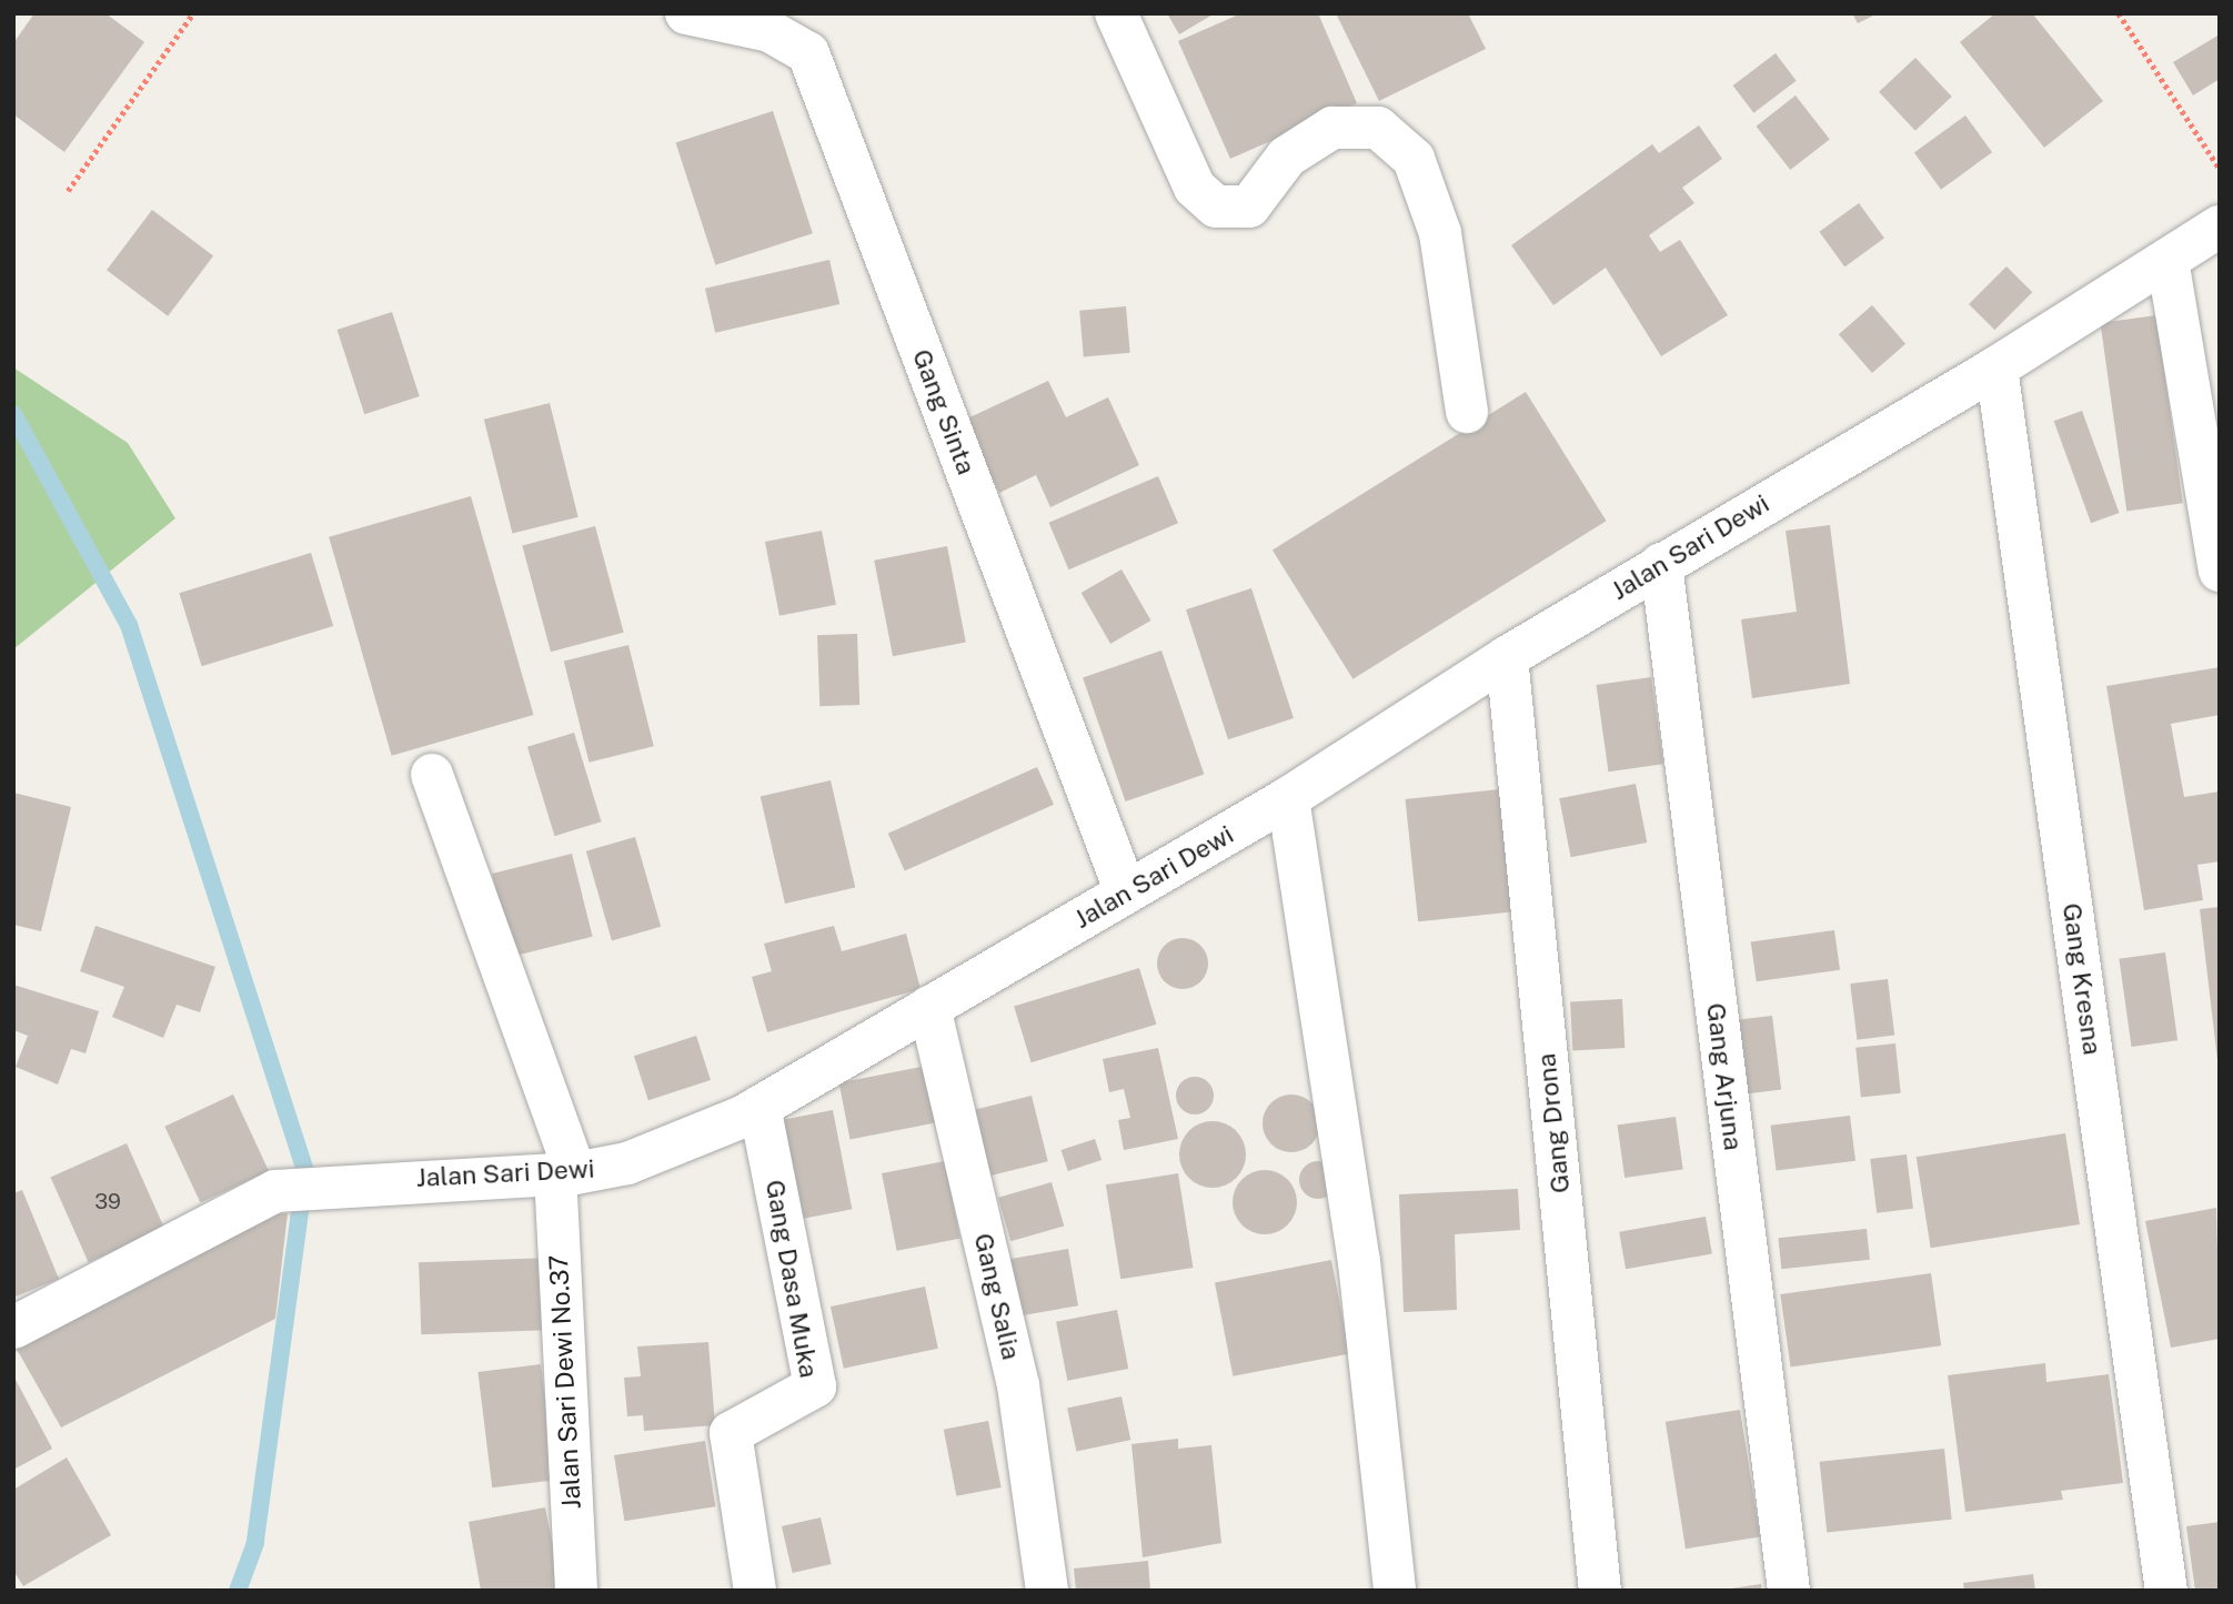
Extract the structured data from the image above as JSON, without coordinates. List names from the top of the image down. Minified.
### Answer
{"streets":{"street":["Gang Sinta","Jalan Sari Dewi","Gang Kresna","Gang Arjuna","Gang Drona","Gang Dasa Muka","Gang Salia","Jalan Sari Dewi No.37"]},"crossings":[["Gang Sinta","Jalan Sari Dewi"],["Jalan Sari Dewi","Gang Kresna"],["Jalan Sari Dewi","Gang Arjuna"],["Jalan Sari Dewi","Gang Drona"],["Jalan Sari Dewi","Gang Dasa Muka"],["Jalan Sari Dewi","Gang Salia"],["Jalan Sari Dewi","Jalan Sari Dewi No.37"]],"house_numbers":["39"]}
